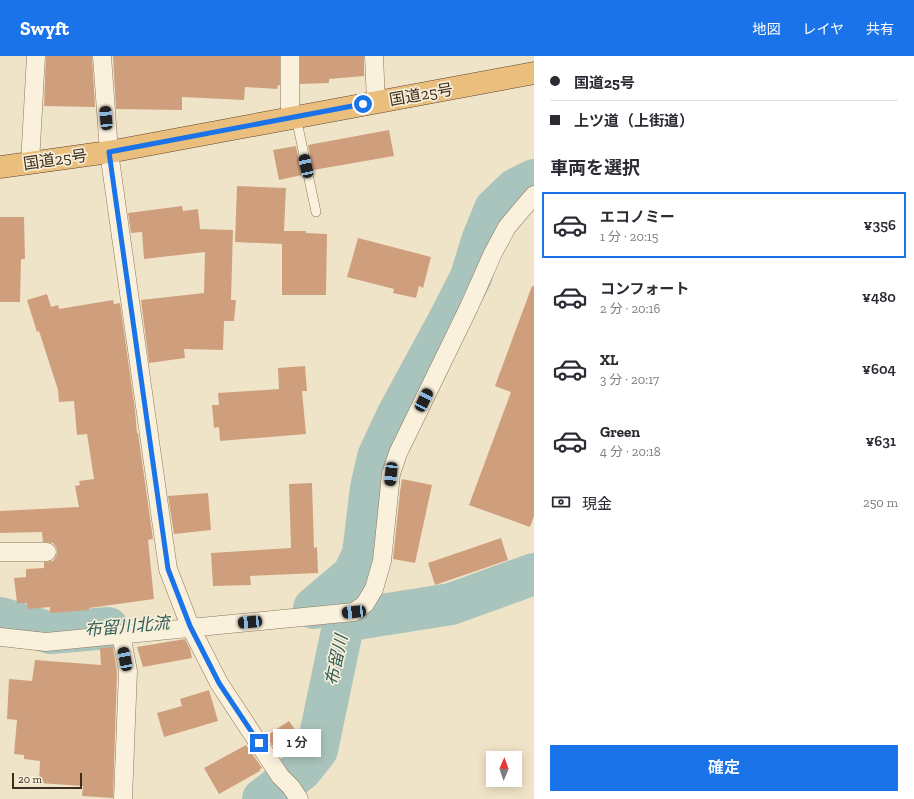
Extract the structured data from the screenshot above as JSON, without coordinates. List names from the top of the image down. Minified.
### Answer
{"streets":{"highway":["国道25号"]},"water":["布留川北流","布留川"],"scale_bar":"20 m","north":"top","page":{"header":"Swyft","nav":["地図","レイヤ","共有"],"banner":["国道25号","上ツ道（上街道）"],"heading":"車両を選択","list":[{"name":"エコノミー","note":"1 分 · 20:15","value":"¥356"},{"name":"コンフォート","note":"2 分 · 20:16","value":"¥480"},{"name":"XL","note":"3 分 · 20:17","value":"¥604"},{"name":"Green","note":"4 分 · 20:18","value":"¥631"}],"pay":["現金","250 m"],"bubble":"1 分","buttons":"確定","scale":"20 m"}}
